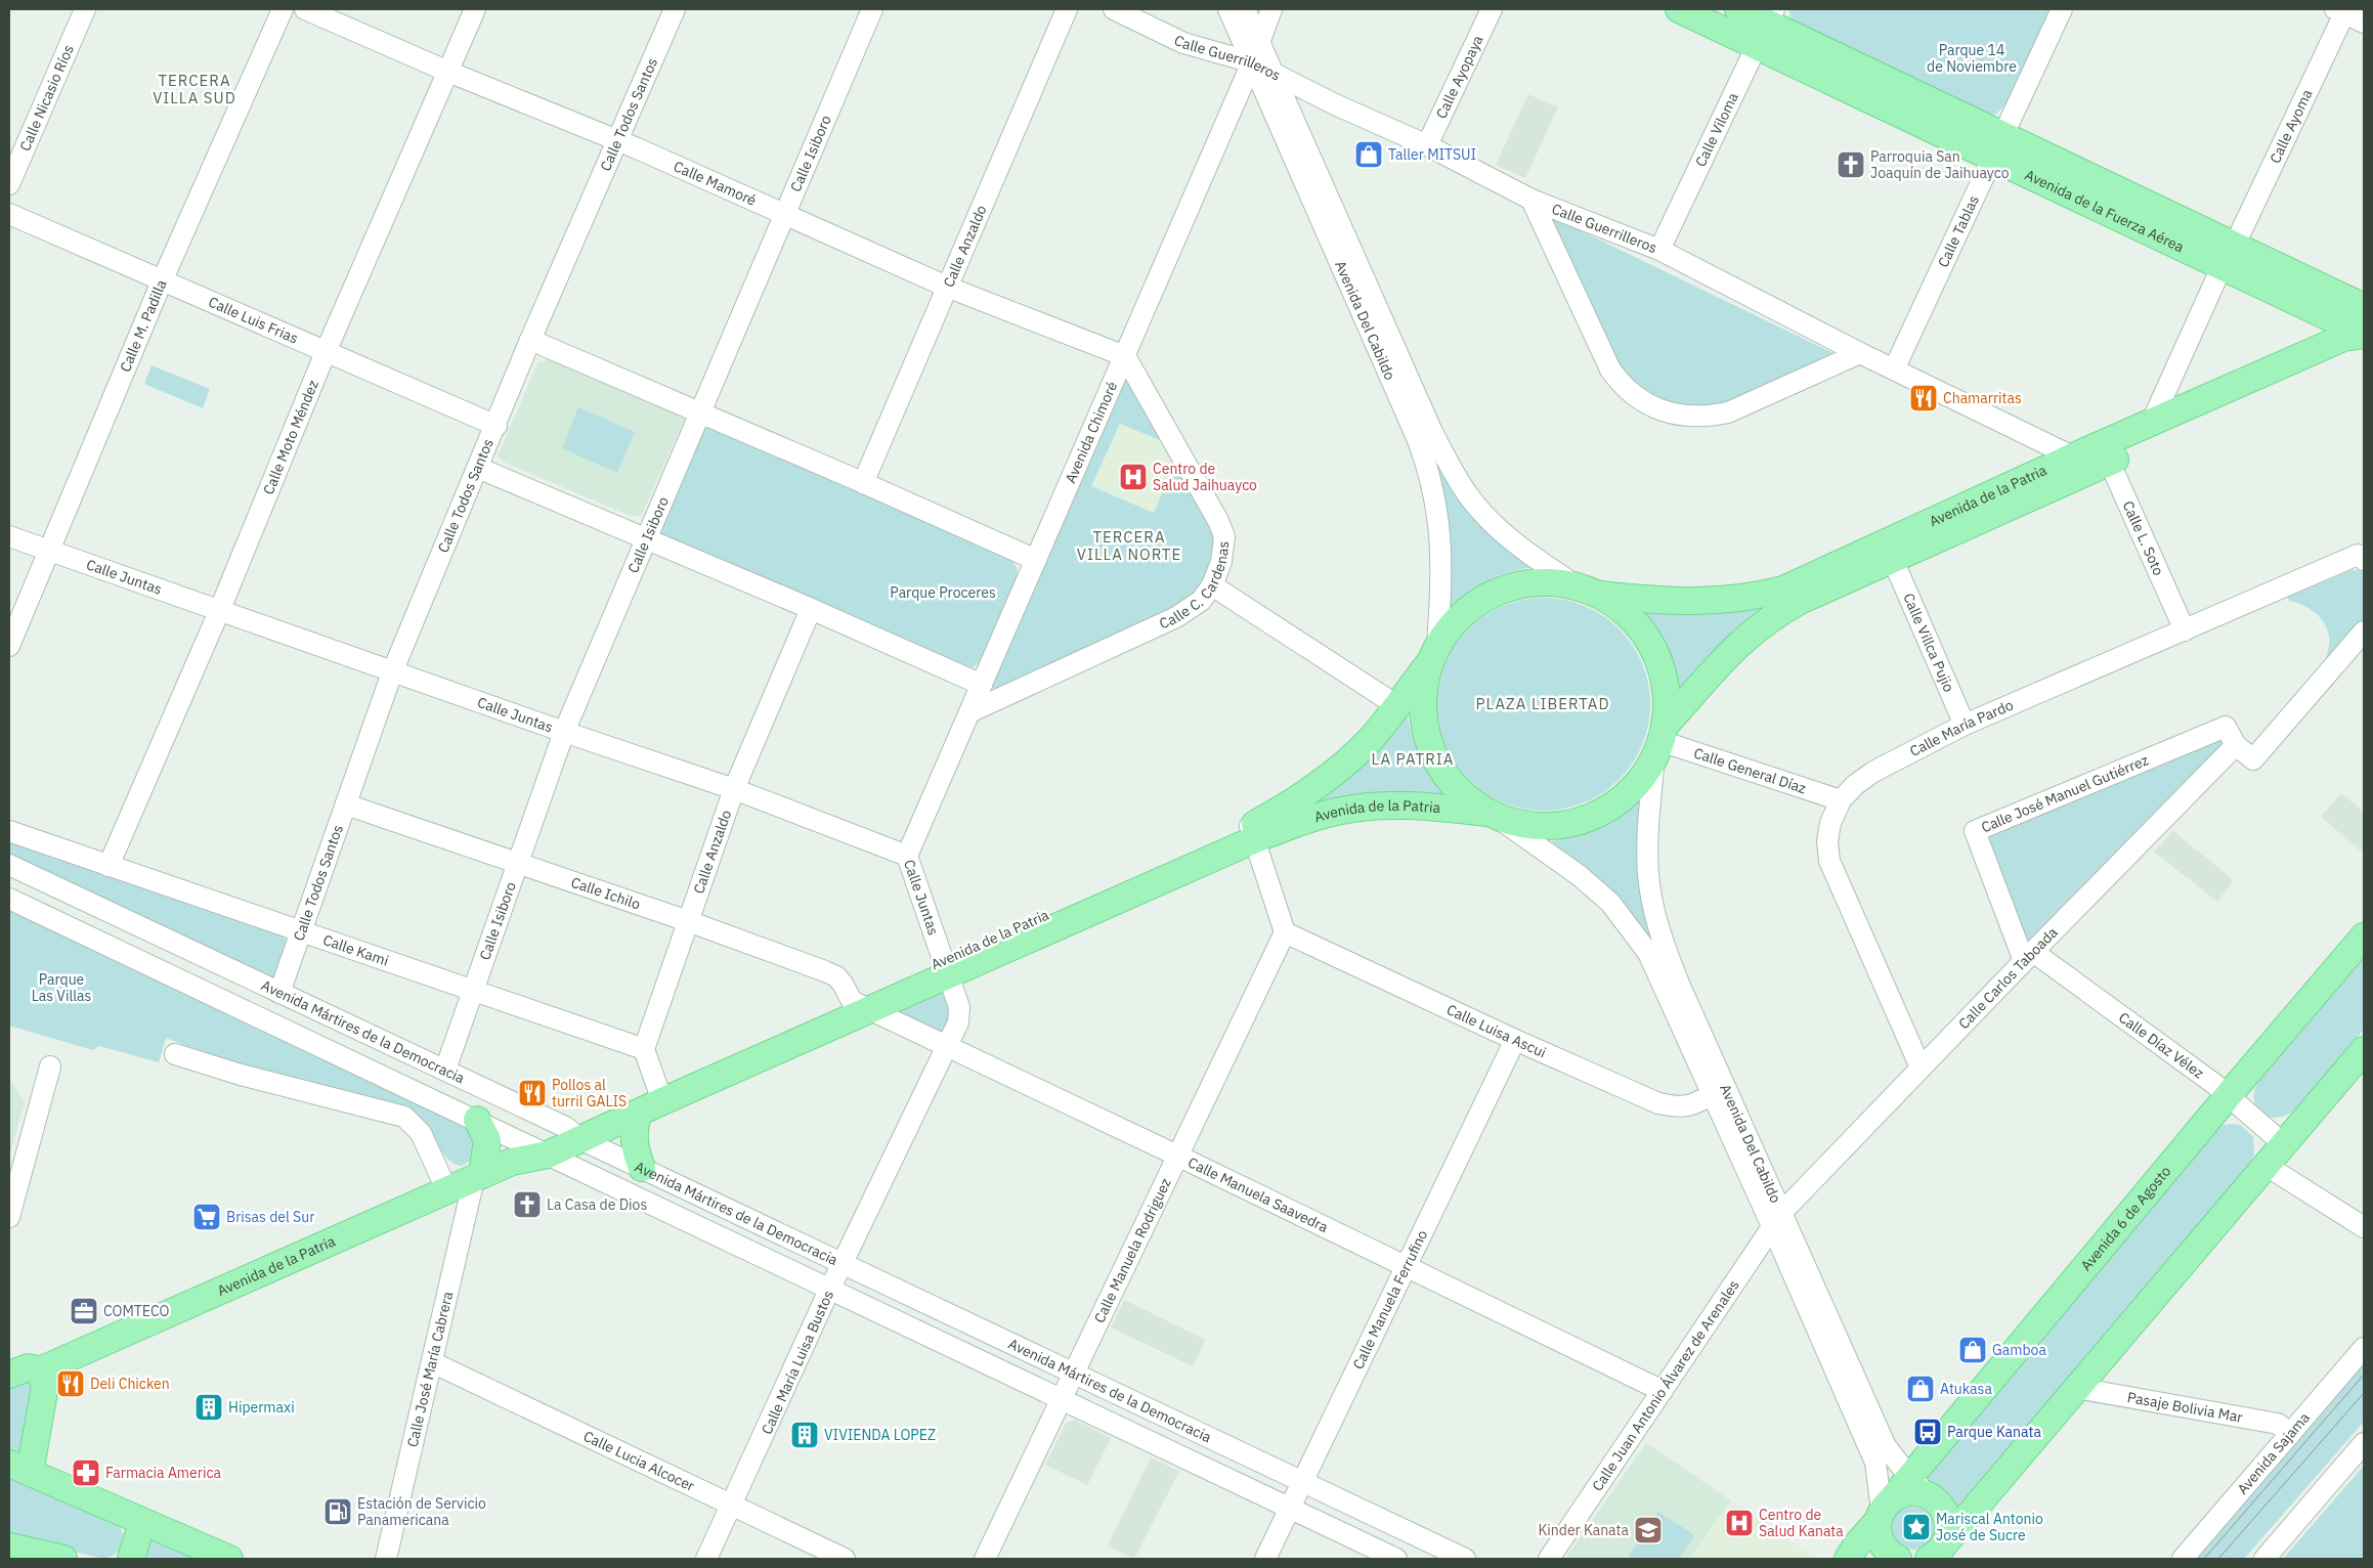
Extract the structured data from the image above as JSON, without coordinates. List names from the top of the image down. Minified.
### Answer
{"streets":{"main road":["Avenida de la Fuerza Aérea","Avenida de la Patria","Avenida 6 de Agosto"],"street":["Calle Guerrilleros","Calle Ayopaya","Calle Nicasio Ríos","Calle Todos Santos","Calle Ayoma","Calle Viloma","Calle Isiboro","Calle Mamoré","Calle Tablas","Calle Anzaldo","Calle Luis Frias","Avenida Del Cabildo","Calle M. Padilla","Avenida Chimoré","Calle Moto Méndez","Calle L. Soto","Calle Juntas","Calle C. Cardenas","Calle Villca Pujio","Calle María Pardo","Calle General Díaz","Calle José Manuel Gutiérrez","Calle Ichilo","Calle Kami","Calle Carlos Taboada","Calle Luisa Ascui","Avenida Mártires de la Democracia","Calle Díaz Vélez","Calle Manuela Saavedra","Calle Manuela Rodriguez","Calle Manuela Ferrufino","Calle María Luisa Bustos","Calle José María Cabrera","Calle Juan Antonio Álvarez de Arenales","Pasaje Bolivia Mar","Avenida Sajama","Calle Lucia Alcocer"]},"crossings":[["Calle Guerrilleros","Calle Ayopaya"],["Calle Guerrilleros","Calle Viloma"],["Calle Guerrilleros","Calle Tablas"],["Calle Guerrilleros","Avenida Del Cabildo"],["Calle Guerrilleros","Avenida Chimoré"],["Calle Guerrilleros","Avenida de la Patria"],["Calle Todos Santos","Calle Mamoré"],["Calle Todos Santos","Calle Luis Frias"],["Calle Todos Santos","Calle Juntas"],["Calle Todos Santos","Calle Ichilo"],["Calle Todos Santos","Calle Kami"],["Calle Todos Santos","Avenida Mártires de la Democracia"],["Calle Ayoma","Avenida de la Fuerza Aérea"],["Calle Ayoma","Avenida de la Patria"],["Calle Viloma","Avenida de la Fuerza Aérea"],["Calle Isiboro","Calle Mamoré"],["Calle Isiboro","Calle Juntas"],["Calle Isiboro","Calle Ichilo"],["Calle Isiboro","Calle Kami"],["Calle Isiboro","Avenida Mártires de la Democracia"],["Calle Mamoré","Calle Anzaldo"],["Calle Mamoré","Avenida Chimoré"],["Calle Mamoré","Calle Moto Méndez"],["Calle Mamoré","Calle C. Cardenas"],["Avenida de la Fuerza Aérea","Calle Tablas"],["Avenida de la Fuerza Aérea","Avenida de la Patria"],["Calle Anzaldo","Calle Juntas"],["Calle Anzaldo","Calle Ichilo"],["Calle Anzaldo","Calle Kami"],["Calle Luis Frias","Calle M. Padilla"],["Calle Luis Frias","Calle Moto Méndez"],["Avenida Del Cabildo","Avenida Chimoré"],["Avenida Del Cabildo","Avenida de la Patria"],["Avenida Del Cabildo","Calle General Díaz"],["Avenida Del Cabildo","Calle Carlos Taboada"],["Avenida Del Cabildo","Calle Luisa Ascui"],["Avenida Del Cabildo","Avenida 6 de Agosto"],["Avenida Del Cabildo","Calle Juan Antonio Álvarez de Arenales"],["Calle M. Padilla","Calle Juntas"],["Avenida Chimoré","Calle Juntas"],["Avenida Chimoré","Calle C. Cardenas"],["Calle Moto Méndez","Calle Juntas"],["Calle Moto Méndez","Calle Kami"],["Avenida de la Patria","Calle L. Soto"],["Avenida de la Patria","Calle Juntas"],["Avenida de la Patria","Calle Villca Pujio"],["Avenida de la Patria","Calle General Díaz"],["Avenida de la Patria","Calle Ichilo"],["Avenida de la Patria","Avenida Mártires de la Democracia"],["Avenida de la Patria","Calle Manuela Saavedra"],["Avenida de la Patria","Calle María Luisa Bustos"],["Avenida de la Patria","Calle José María Cabrera"],["Calle L. Soto","Calle María Pardo"],["Calle Juntas","Calle María Luisa Bustos"],["Calle Villca Pujio","Calle María Pardo"],["Calle María Pardo","Calle General Díaz"],["Calle María Pardo","Calle Carlos Taboada"],["Calle José Manuel Gutiérrez","Calle Carlos Taboada"],["Calle José Manuel Gutiérrez","Calle Díaz Vélez"],["Calle Ichilo","Calle Manuela Saavedra"],["Calle Carlos Taboada","Calle Díaz Vélez"],["Calle Carlos Taboada","Calle Juan Antonio Álvarez de Arenales"],["Calle Luisa Ascui","Calle Manuela Rodriguez"],["Calle Luisa Ascui","Calle Manuela Ferrufino"],["Avenida Mártires de la Democracia","Calle Manuela Rodriguez"],["Avenida Mártires de la Democracia","Calle Manuela Ferrufino"],["Avenida Mártires de la Democracia","Calle María Luisa Bustos"],["Calle Díaz Vélez","Avenida 6 de Agosto"],["Calle Manuela Saavedra","Calle Manuela Rodriguez"],["Calle Manuela Saavedra","Calle Manuela Ferrufino"],["Calle Manuela Saavedra","Calle María Luisa Bustos"],["Calle Manuela Saavedra","Calle Juan Antonio Álvarez de Arenales"],["Calle María Luisa Bustos","Calle Lucia Alcocer"],["Calle José María Cabrera","Calle Lucia Alcocer"],["Pasaje Bolivia Mar","Avenida Sajama"]],"districts":["TERCERA VILLA SUD","TERCERA VILLA NORTE","PLAZA LIBERTAD","LA PATRIA"],"parks":["Parque 14 de Noviembre","Parque Proceres","Parque Las Villas"],"places":{"shop":["Taller MITSUI","Gamboa","Atukasa"],"church":["Parroquia San Joaquín de Jaihuayco","La Casa de Dios"],"restaurant":["Chamarritas","Pollos al turril GALIS","Deli Chicken"],"hospital":["Centro de Salud Jaihuayco","Centro de Salud Kanata"],"supermarket":["Brisas del Sur"],"office":["COMTECO"],"building":["Hipermaxi","VIVIENDA LOPEZ"],"bus stop":["Parque Kanata"],"pharmacy":["Farmacia America"],"fuel station":["Estación de Servicio Panamericana"],"place":["Mariscal Antonio José de Sucre"],"school or university":["Kinder Kanata"]}}
